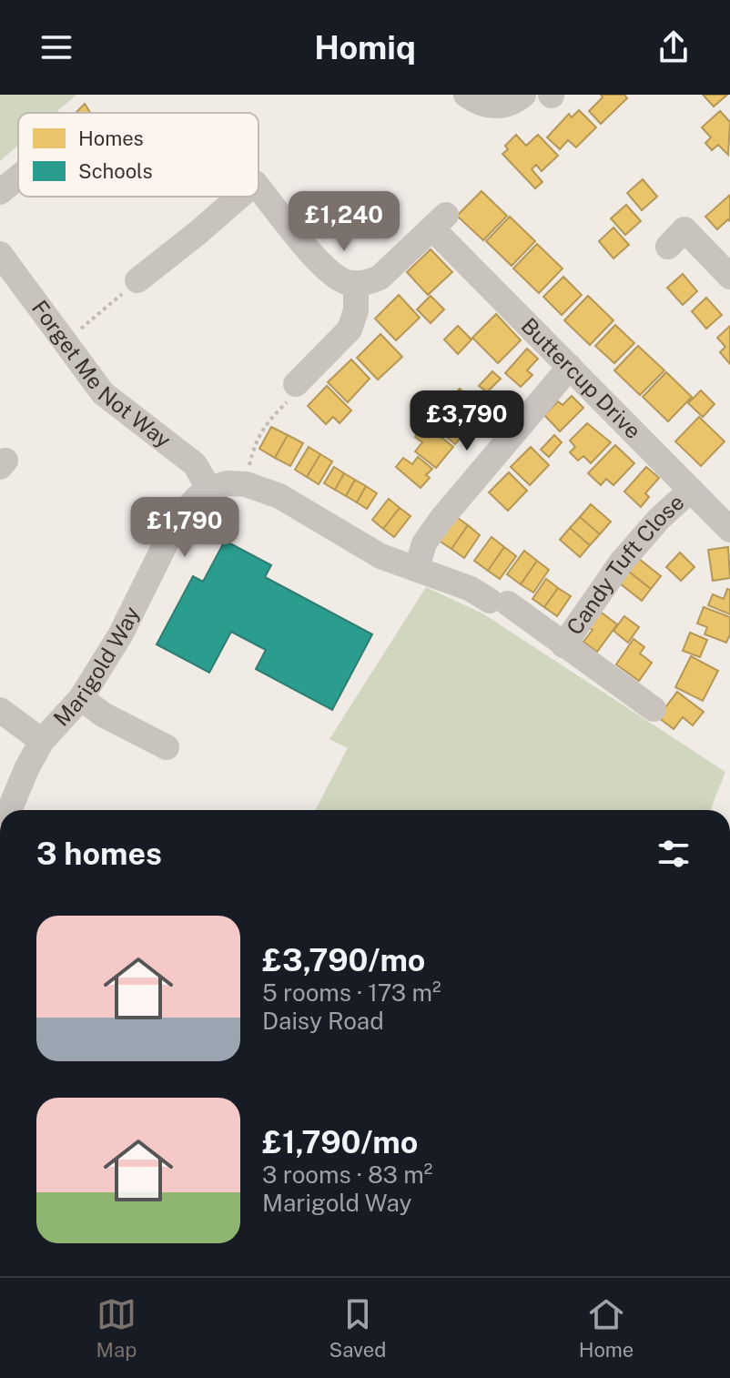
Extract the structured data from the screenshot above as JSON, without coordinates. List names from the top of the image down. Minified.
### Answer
{"streets":{"street":["Forget Me Not Way","Buttercup Drive","Candy Tuft Close","Marigold Way"]},"crossings":[["Forget Me Not Way","Marigold Way"],["Buttercup Drive","Candy Tuft Close"]],"legend":["Homes","Schools"],"page":{"header":"Homiq","price":["£1,240","£3,790","£1,790"],"heading":"3 homes","list":[{"name":"£3,790/mo","note":"5 rooms · 173 m² · Daisy Road"},{"name":"£1,790/mo","note":"3 rooms · 83 m² · Marigold Way"}],"tabs":["Map","Saved","Home"]}}
